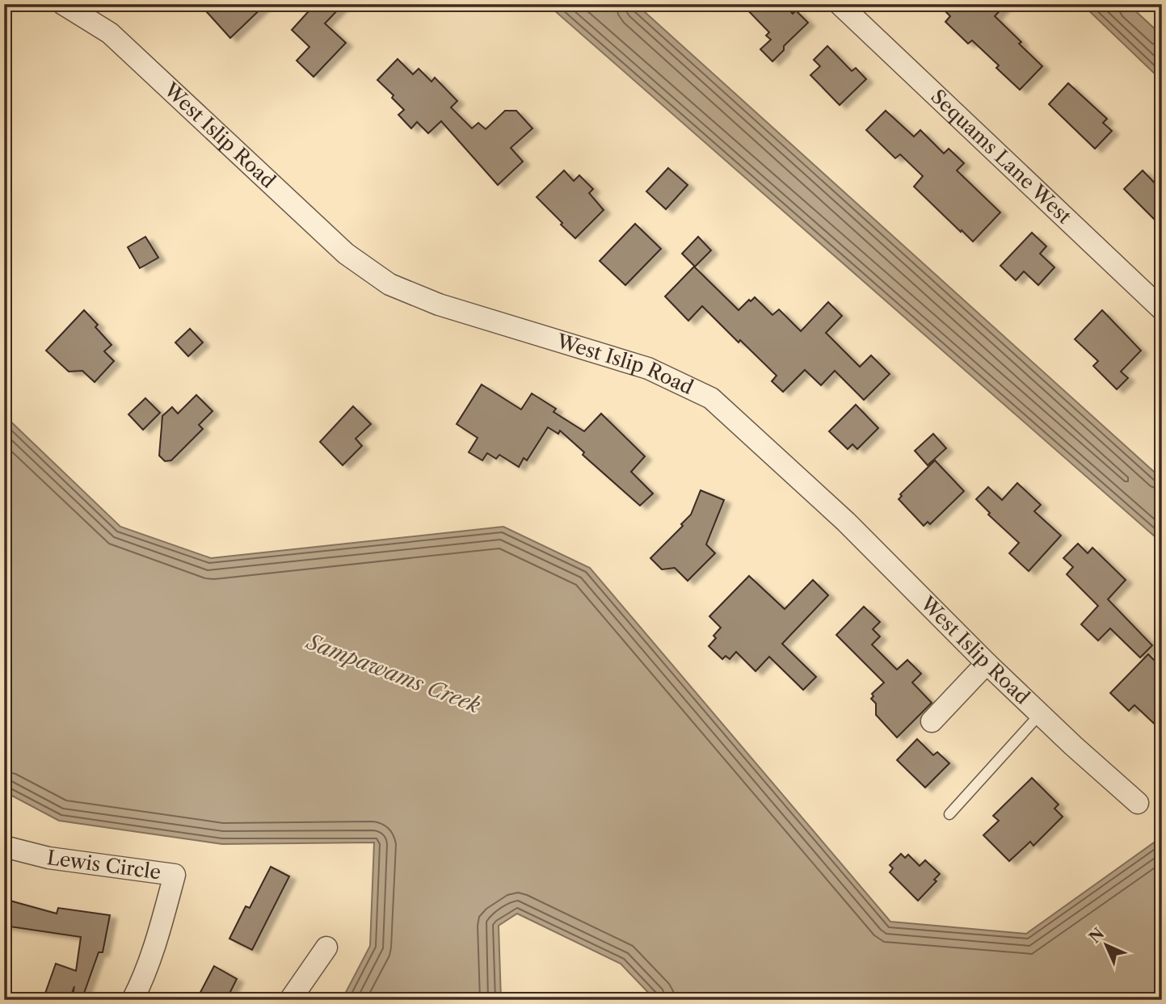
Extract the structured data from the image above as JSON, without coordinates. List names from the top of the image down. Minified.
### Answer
{"streets":{"street":["West Islip Road","Sequams Lane West","Lewis Circle"]},"water":["Sampawams Creek"],"north":"top left"}
